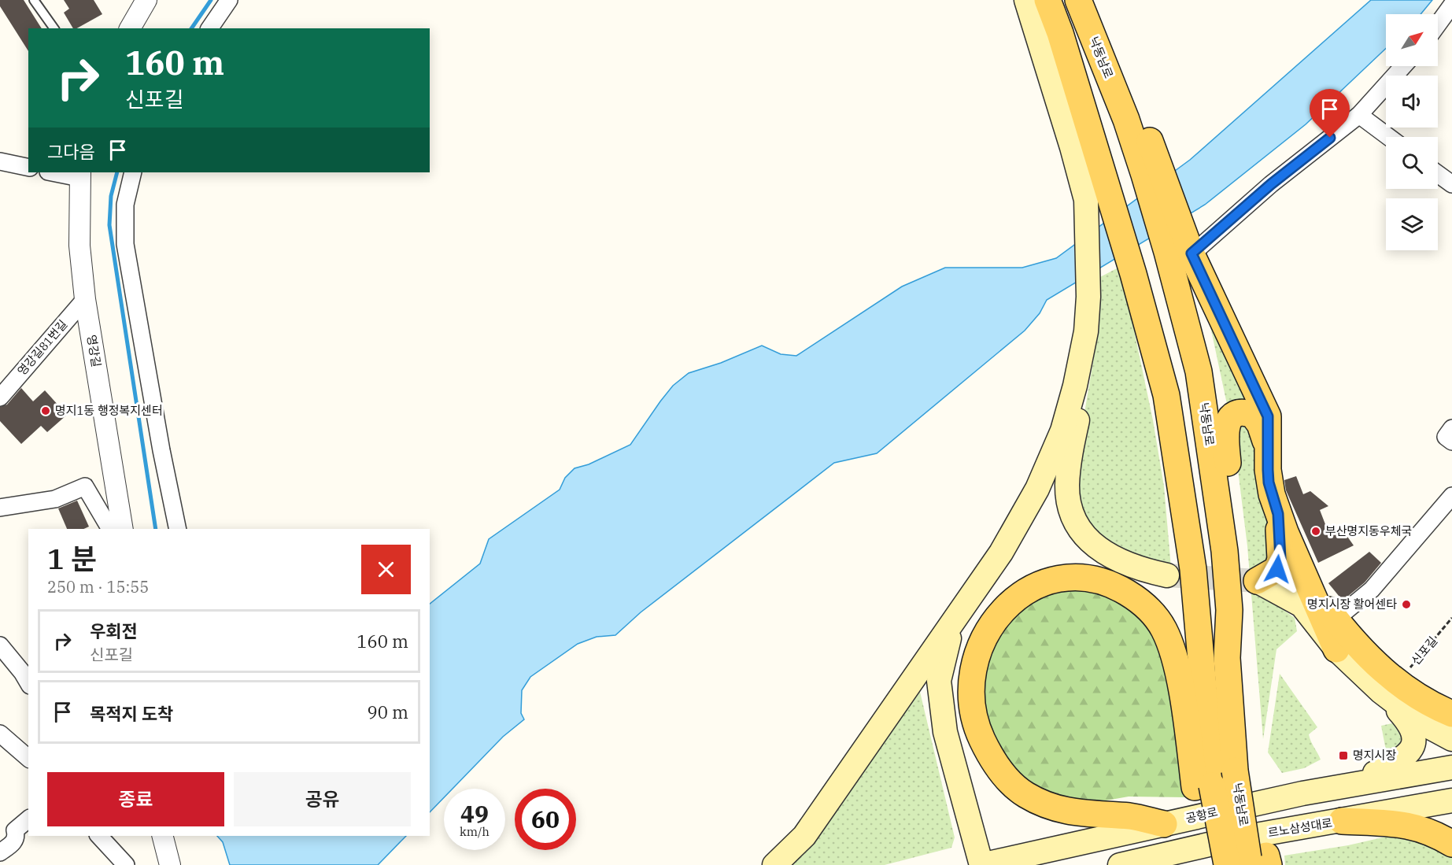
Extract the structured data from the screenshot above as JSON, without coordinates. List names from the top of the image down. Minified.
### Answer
{"streets":{"main road":["낙동남로","공항로","르노삼성대로"],"street":["영강길81번길","영강길"],"path":["신포길"]},"crossings":[["영강길81번길","영강길"]],"places":{"other":["명지1동 행정복지센터","부산명지동우체국","명지시장 활어센타"],"transit":["명지시장"]},"north":"top right","page":{"turn":["160 m","신포길"],"then":"그다음","heading":["1 분","250 m · 15:55"],"list":[{"name":"우회전","note":"신포길","value":"160 m"},{"name":"목적지 도착","value":"90 m"}],"buttons":["종료","공유"],"speed":"49 km/h","limit":"60"}}
